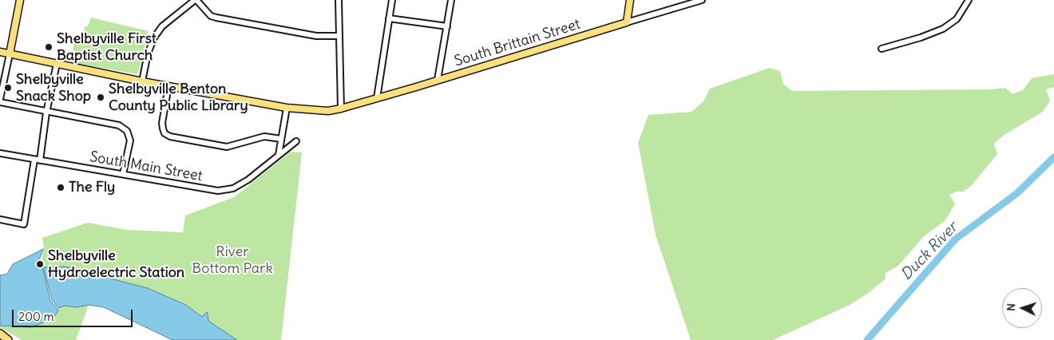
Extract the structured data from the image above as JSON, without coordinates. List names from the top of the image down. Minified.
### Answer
{"streets":{"main road":["South Brittain Street"],"street":["South Main Street"]},"water":["Duck River"],"parks":["River Bottom Park"],"places":["Shelbyville First Baptist Church","Shelbyville Snack Shop","Shelbyville Benton County Public Library","The Fly","Shelbyville Hydroelectric Station"],"scale_bar":"200 m","north":"left"}
